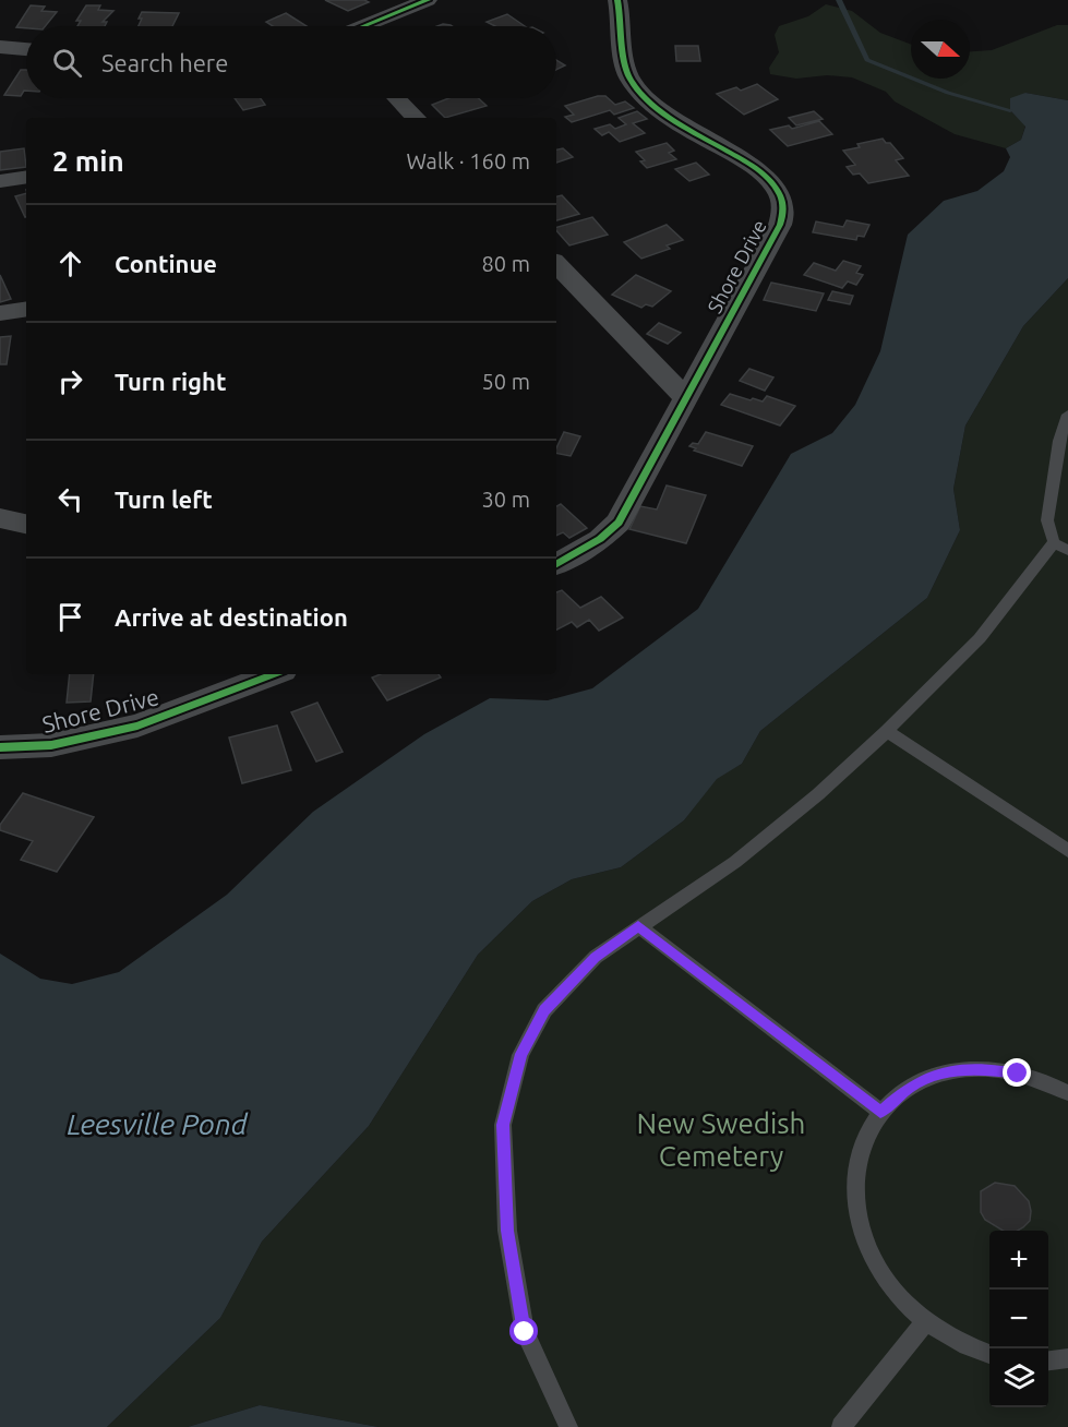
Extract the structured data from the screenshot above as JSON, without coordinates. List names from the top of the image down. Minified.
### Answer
{"streets":{"street":["Shore Drive"]},"water":["Leesville Pond"],"parks":["New Swedish Cemetery"],"north":"right","page":{"search":"Search here","heading":["2 min","Walk · 160 m"],"list":[["Continue","80 m"],["Turn right","50 m"],["Turn left","30 m"],"Arrive at destination"],"map_buttons":["+","−"]}}
